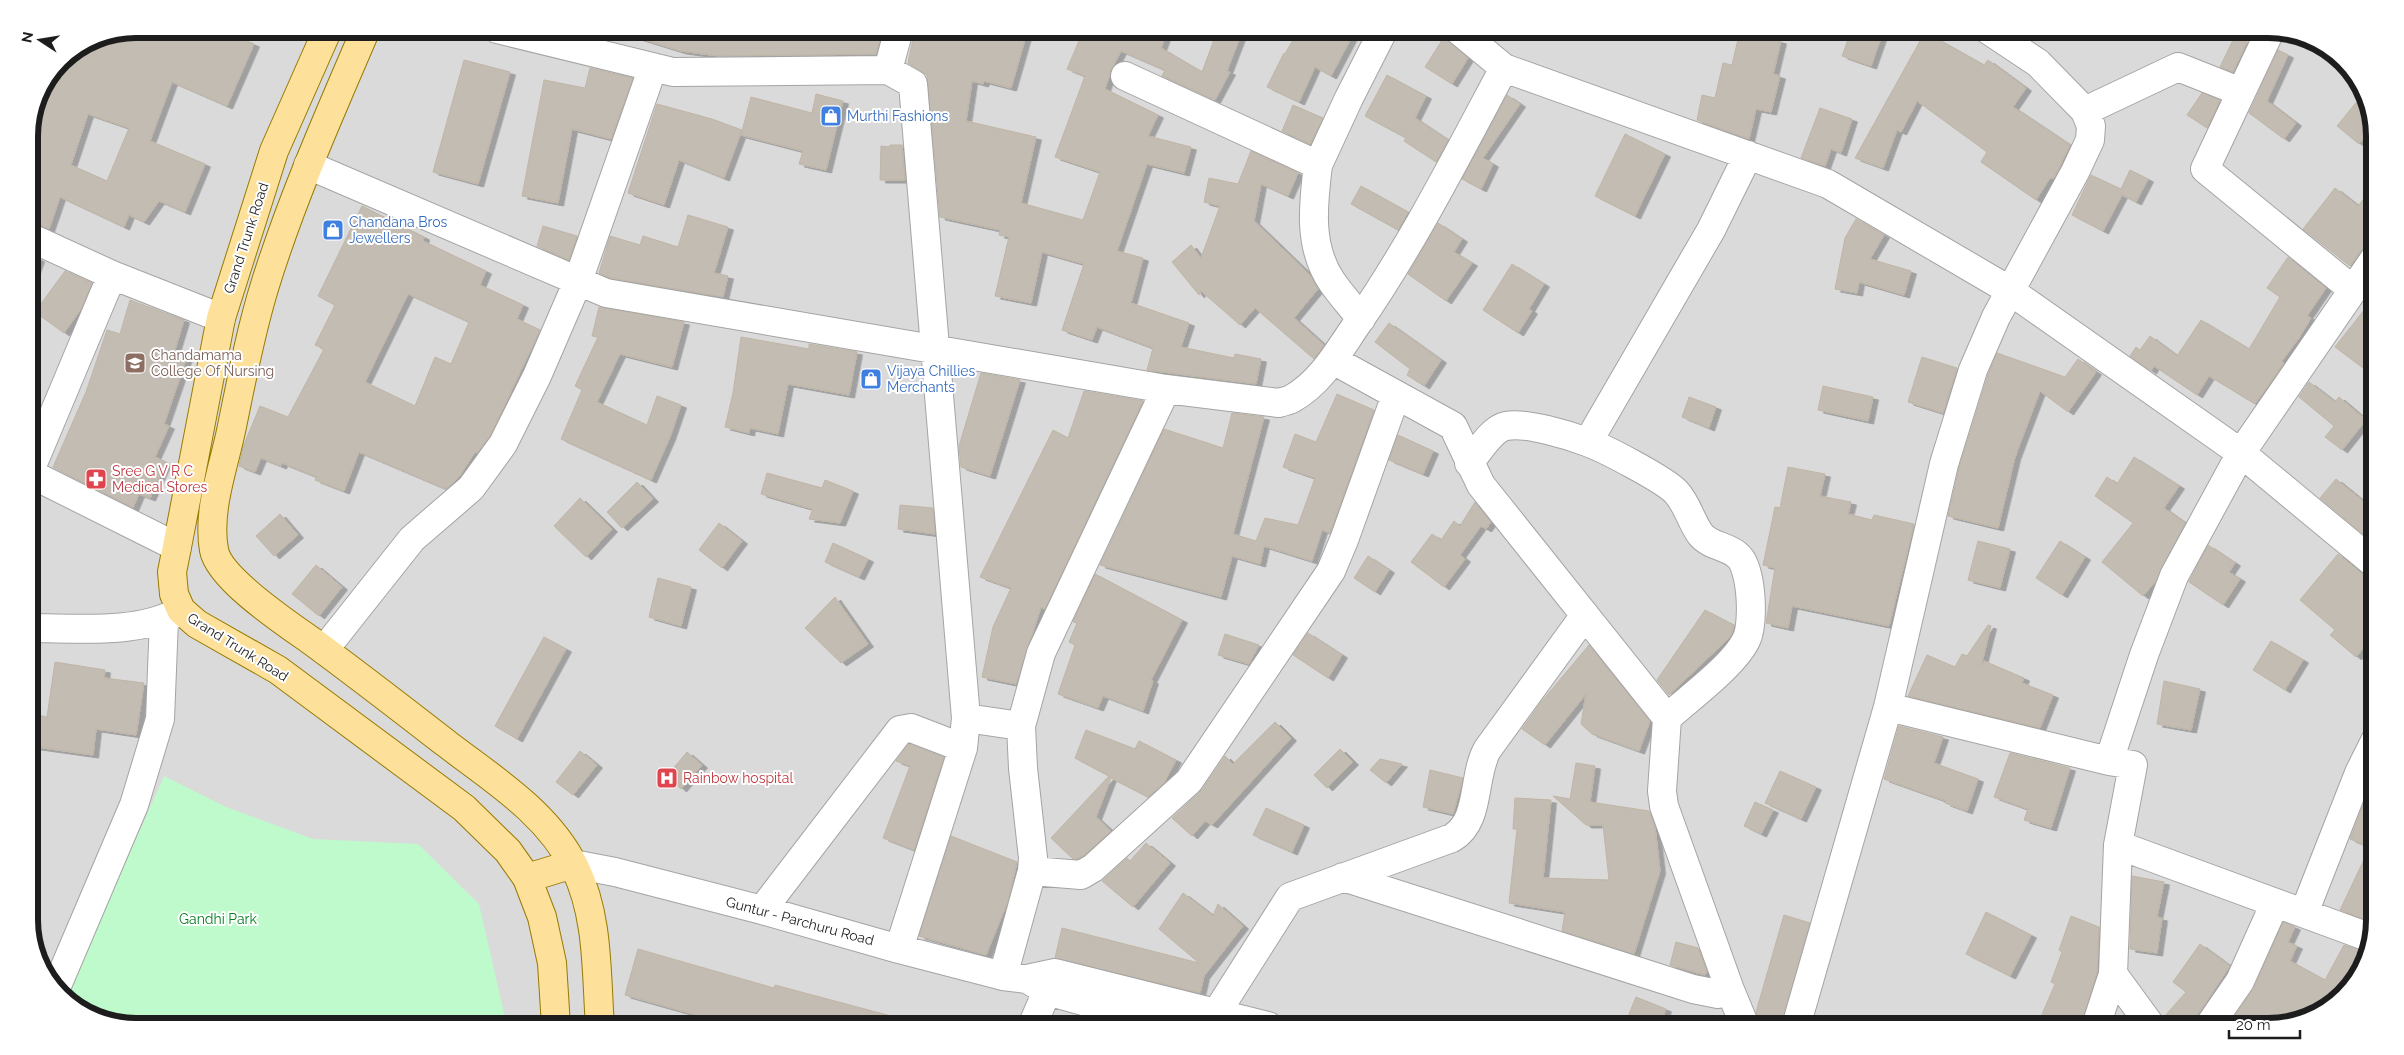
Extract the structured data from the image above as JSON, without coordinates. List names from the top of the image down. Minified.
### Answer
{"streets":{"main road":["Grand Trunk Road"],"street":["Guntur - Parchuru Road"]},"parks":["Gandhi Park"],"places":{"shop":["Murthi Fashions","Chandana Bros Jewellers","Vijaya Chillies Merchants"],"school or university":["Chandamama College Of Nursing"],"pharmacy":["Sree G V R C Medical Stores"],"hospital":["Rainbow hospital"]},"scale_bar":"20 m","north":"left"}
